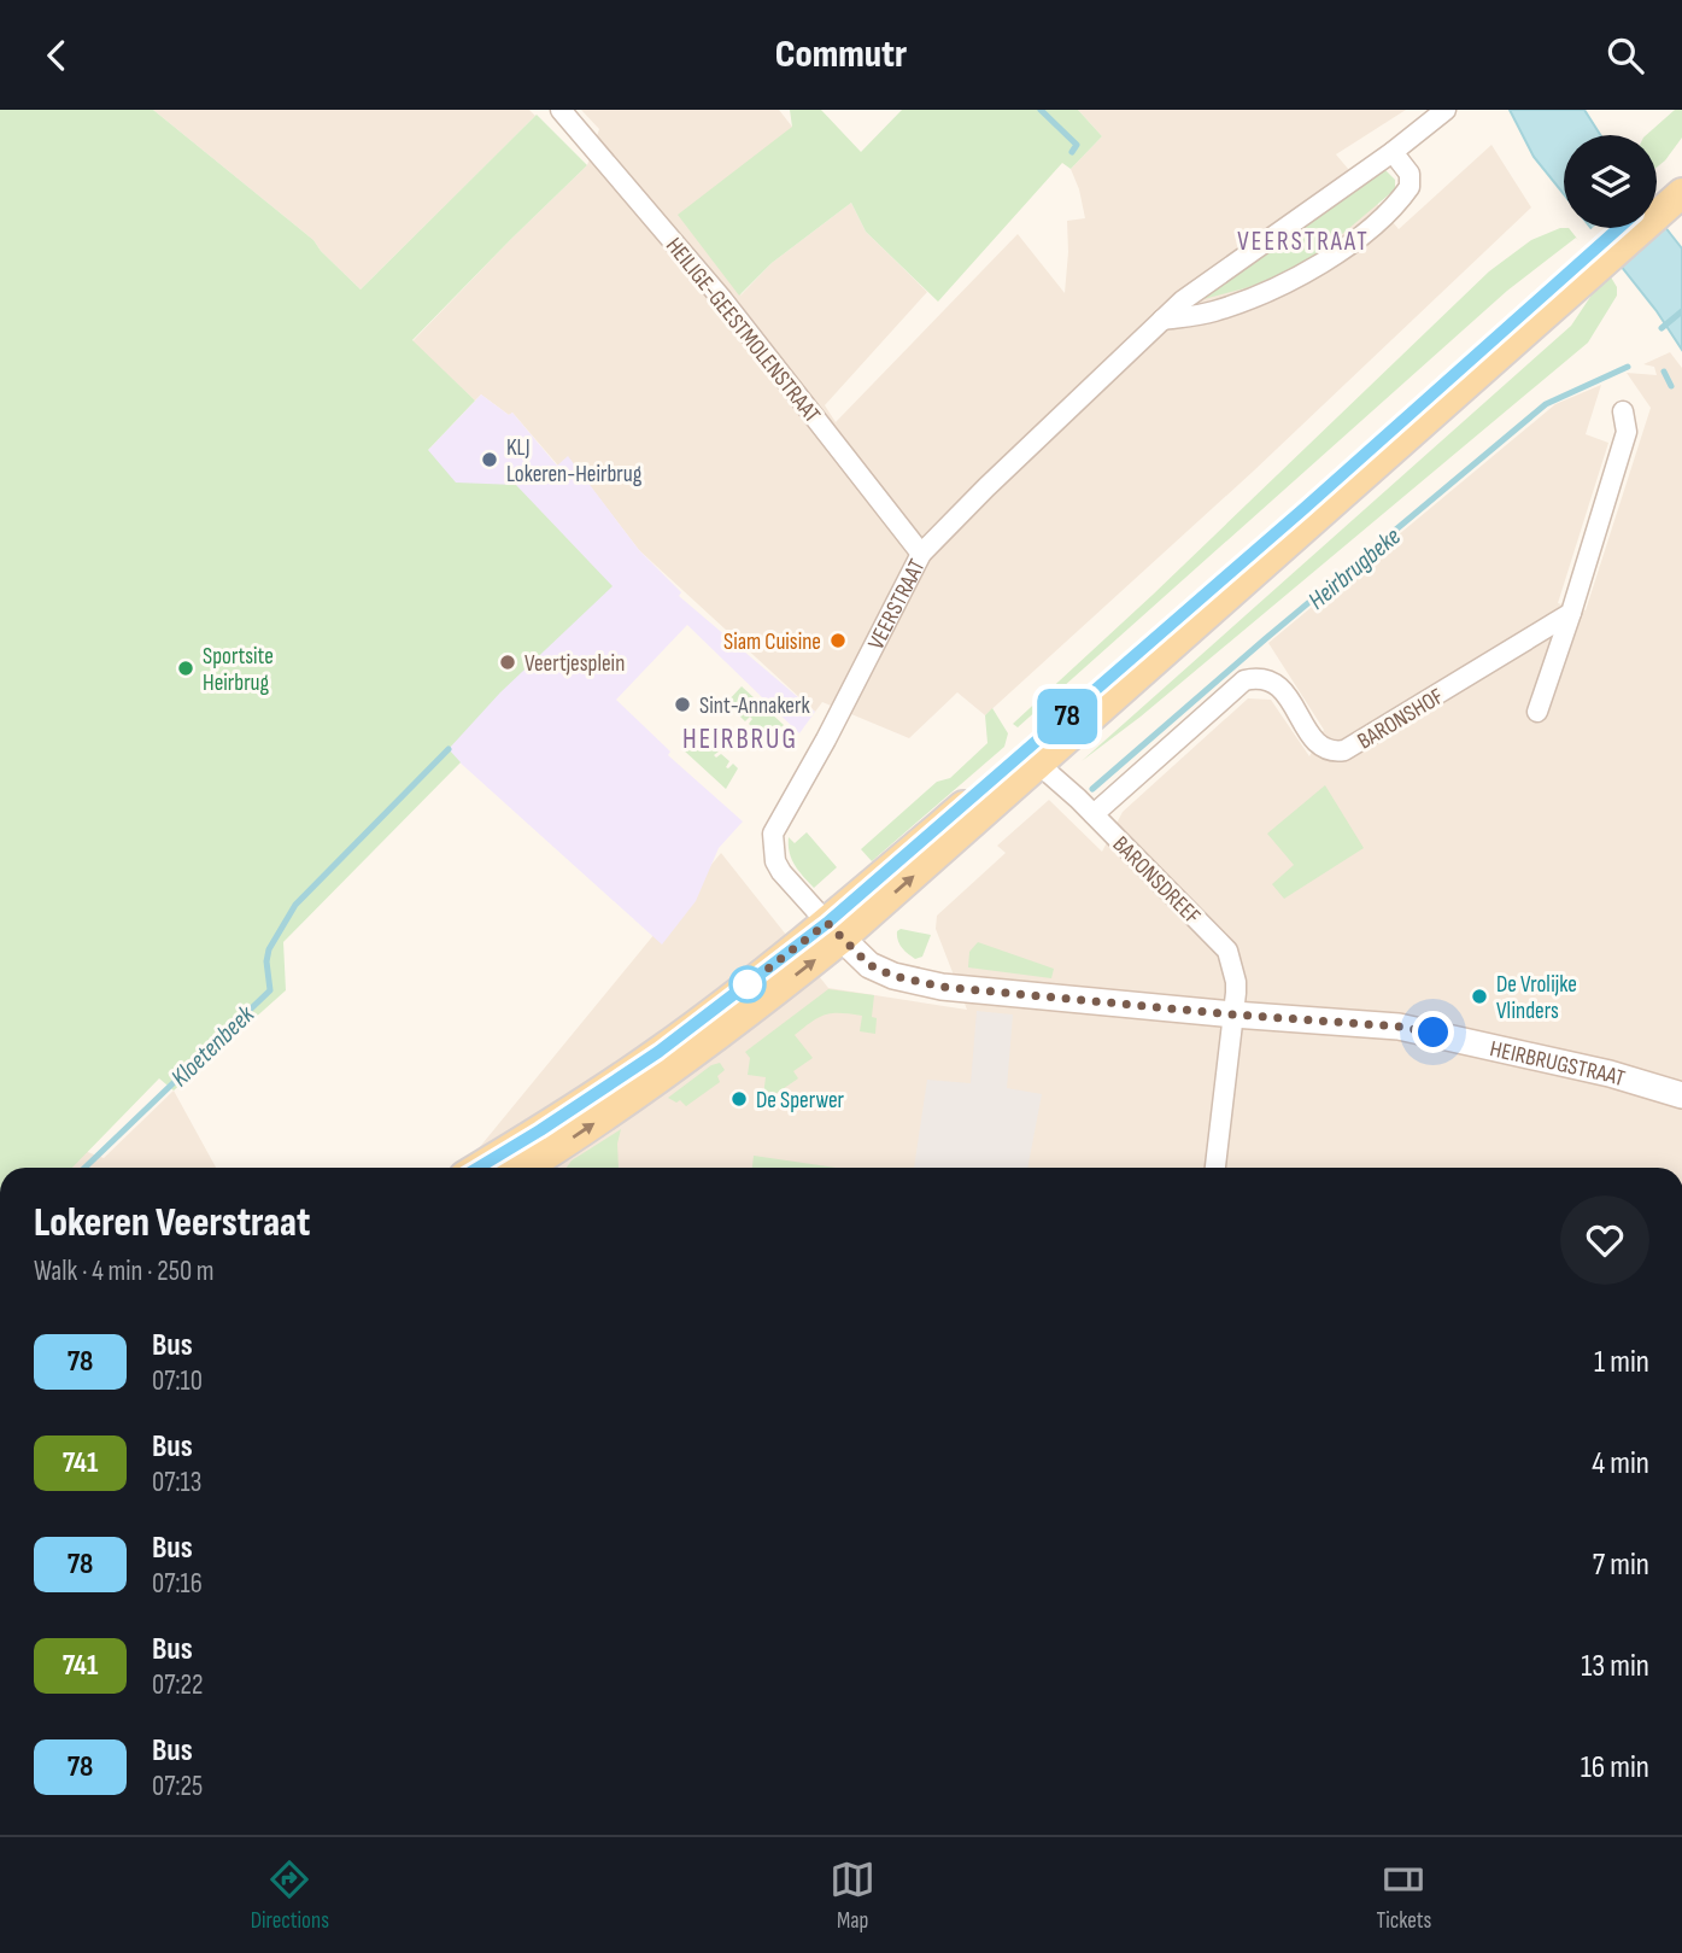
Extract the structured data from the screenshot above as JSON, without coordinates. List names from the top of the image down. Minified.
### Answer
{"streets":{"street":["HEILIGE-GEESTMOLENSTRAAT","VEERSTRAAT","BARONSHOF","BARONSDREEF","HEIRBRUGSTRAAT"]},"crossings":[["HEILIGE-GEESTMOLENSTRAAT","VEERSTRAAT"],["VEERSTRAAT","HEIRBRUGSTRAAT"],["BARONSHOF","BARONSDREEF"],["BARONSDREEF","HEIRBRUGSTRAAT"]],"districts":["VEERSTRAAT","HEIRBRUG"],"water":["Heirbrugbeke","Kloetenbeek"],"places":["KLJ Lokeren-Heirbrug","Siam Cuisine","Veertjesplein","Sportsite Heirbrug","Sint-Annakerk","De Vrolijke Vlinders","De Sperwer"],"lines":["bus line 78"],"page":{"header":"Commutr","on_map":"78","heading":["Lokeren Veerstraat","Walk · 4 min · 250 m"],"list":[{"mark":"78","name":"Bus","note":"07:10","value":"1 min"},{"mark":"741","name":"Bus","note":"07:13","value":"4 min"},{"mark":"78","name":"Bus","note":"07:16","value":"7 min"},{"mark":"741","name":"Bus","note":"07:22","value":"13 min"},{"mark":"78","name":"Bus","note":"07:25","value":"16 min"}],"tabs":["Directions","Map","Tickets"]}}
